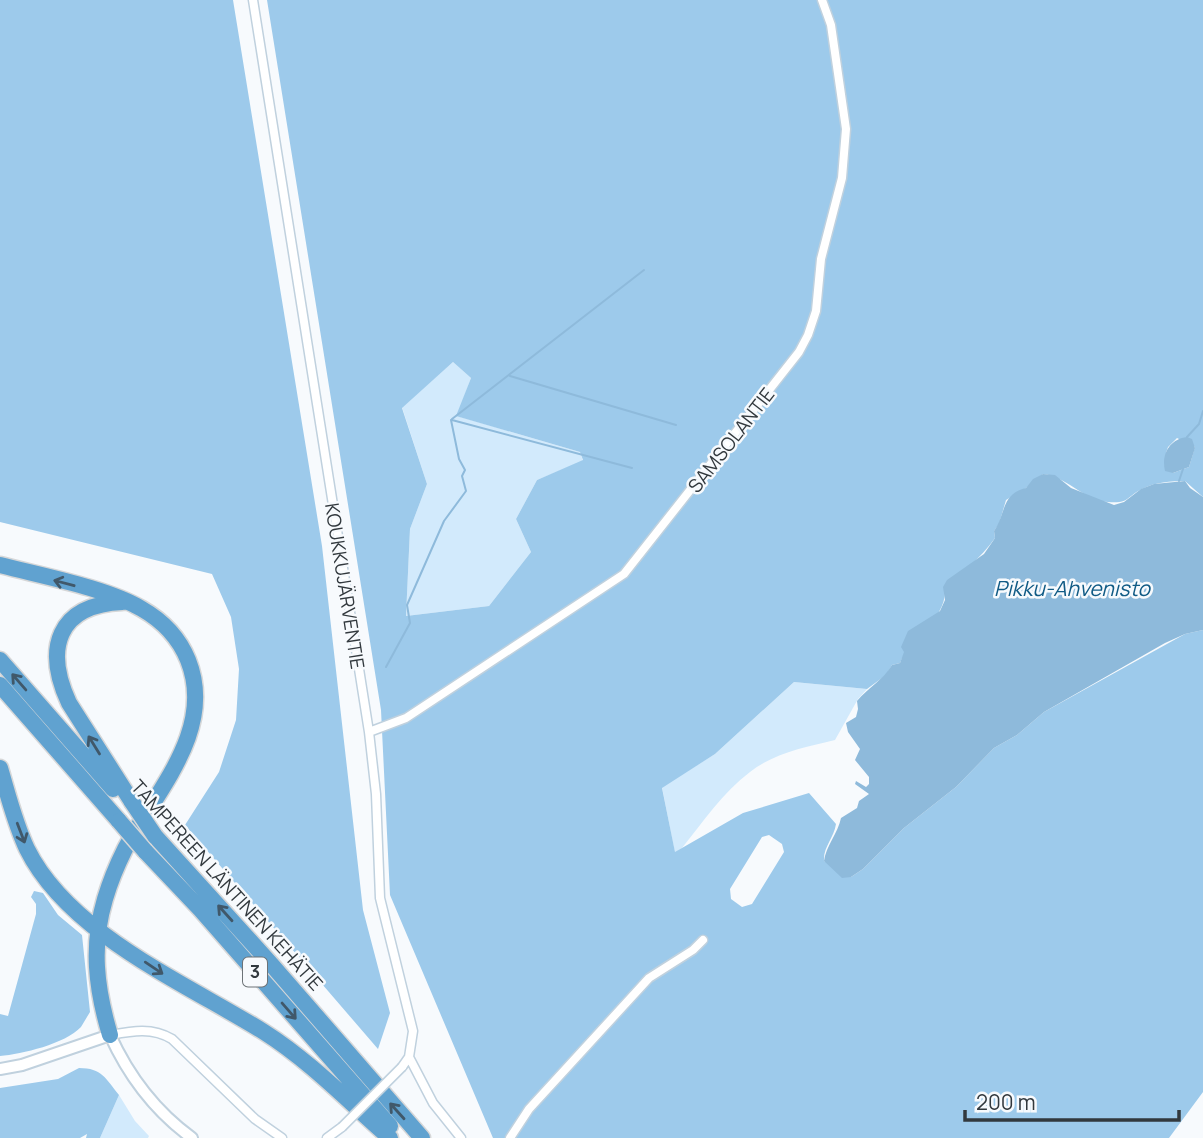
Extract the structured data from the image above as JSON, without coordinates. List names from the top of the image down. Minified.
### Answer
{"streets":{"highway":["TAMPEREEN LÄNTINEN KEHÄTIE","3"],"street":["SAMSOLANTIE","KOUKKUJÄRVENTIE"]},"crossings":[["SAMSOLANTIE","KOUKKUJÄRVENTIE"]],"water":["Pikku-Ahvenisto"],"scale_bar":"200 m"}
